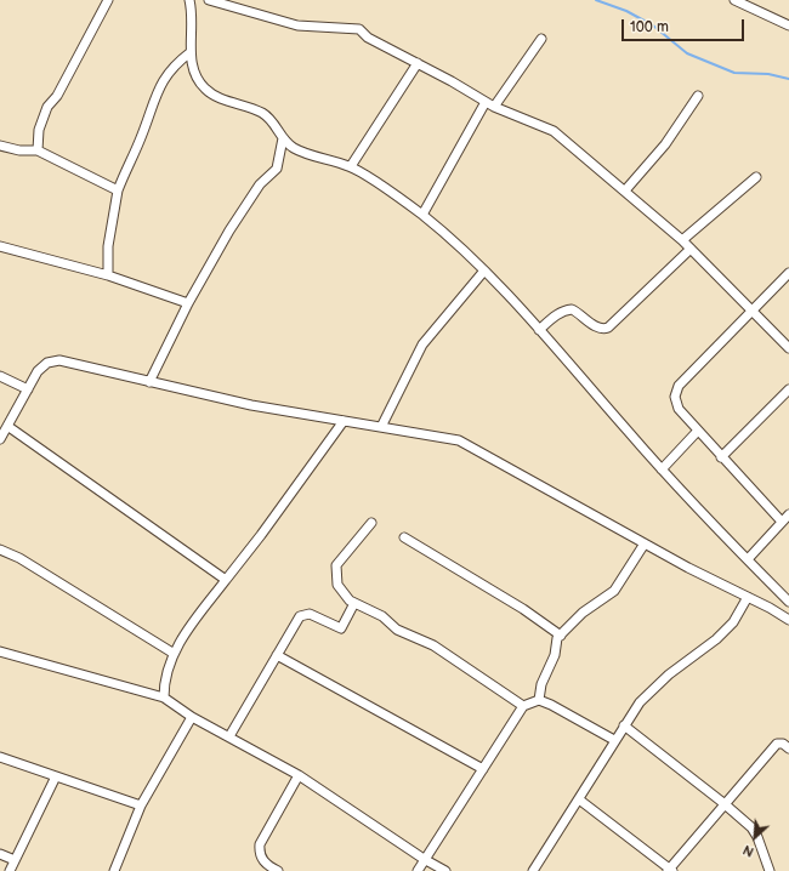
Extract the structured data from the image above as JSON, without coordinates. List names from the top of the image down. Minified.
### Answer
{"scale_bar":"100 m","north":"bottom left"}
